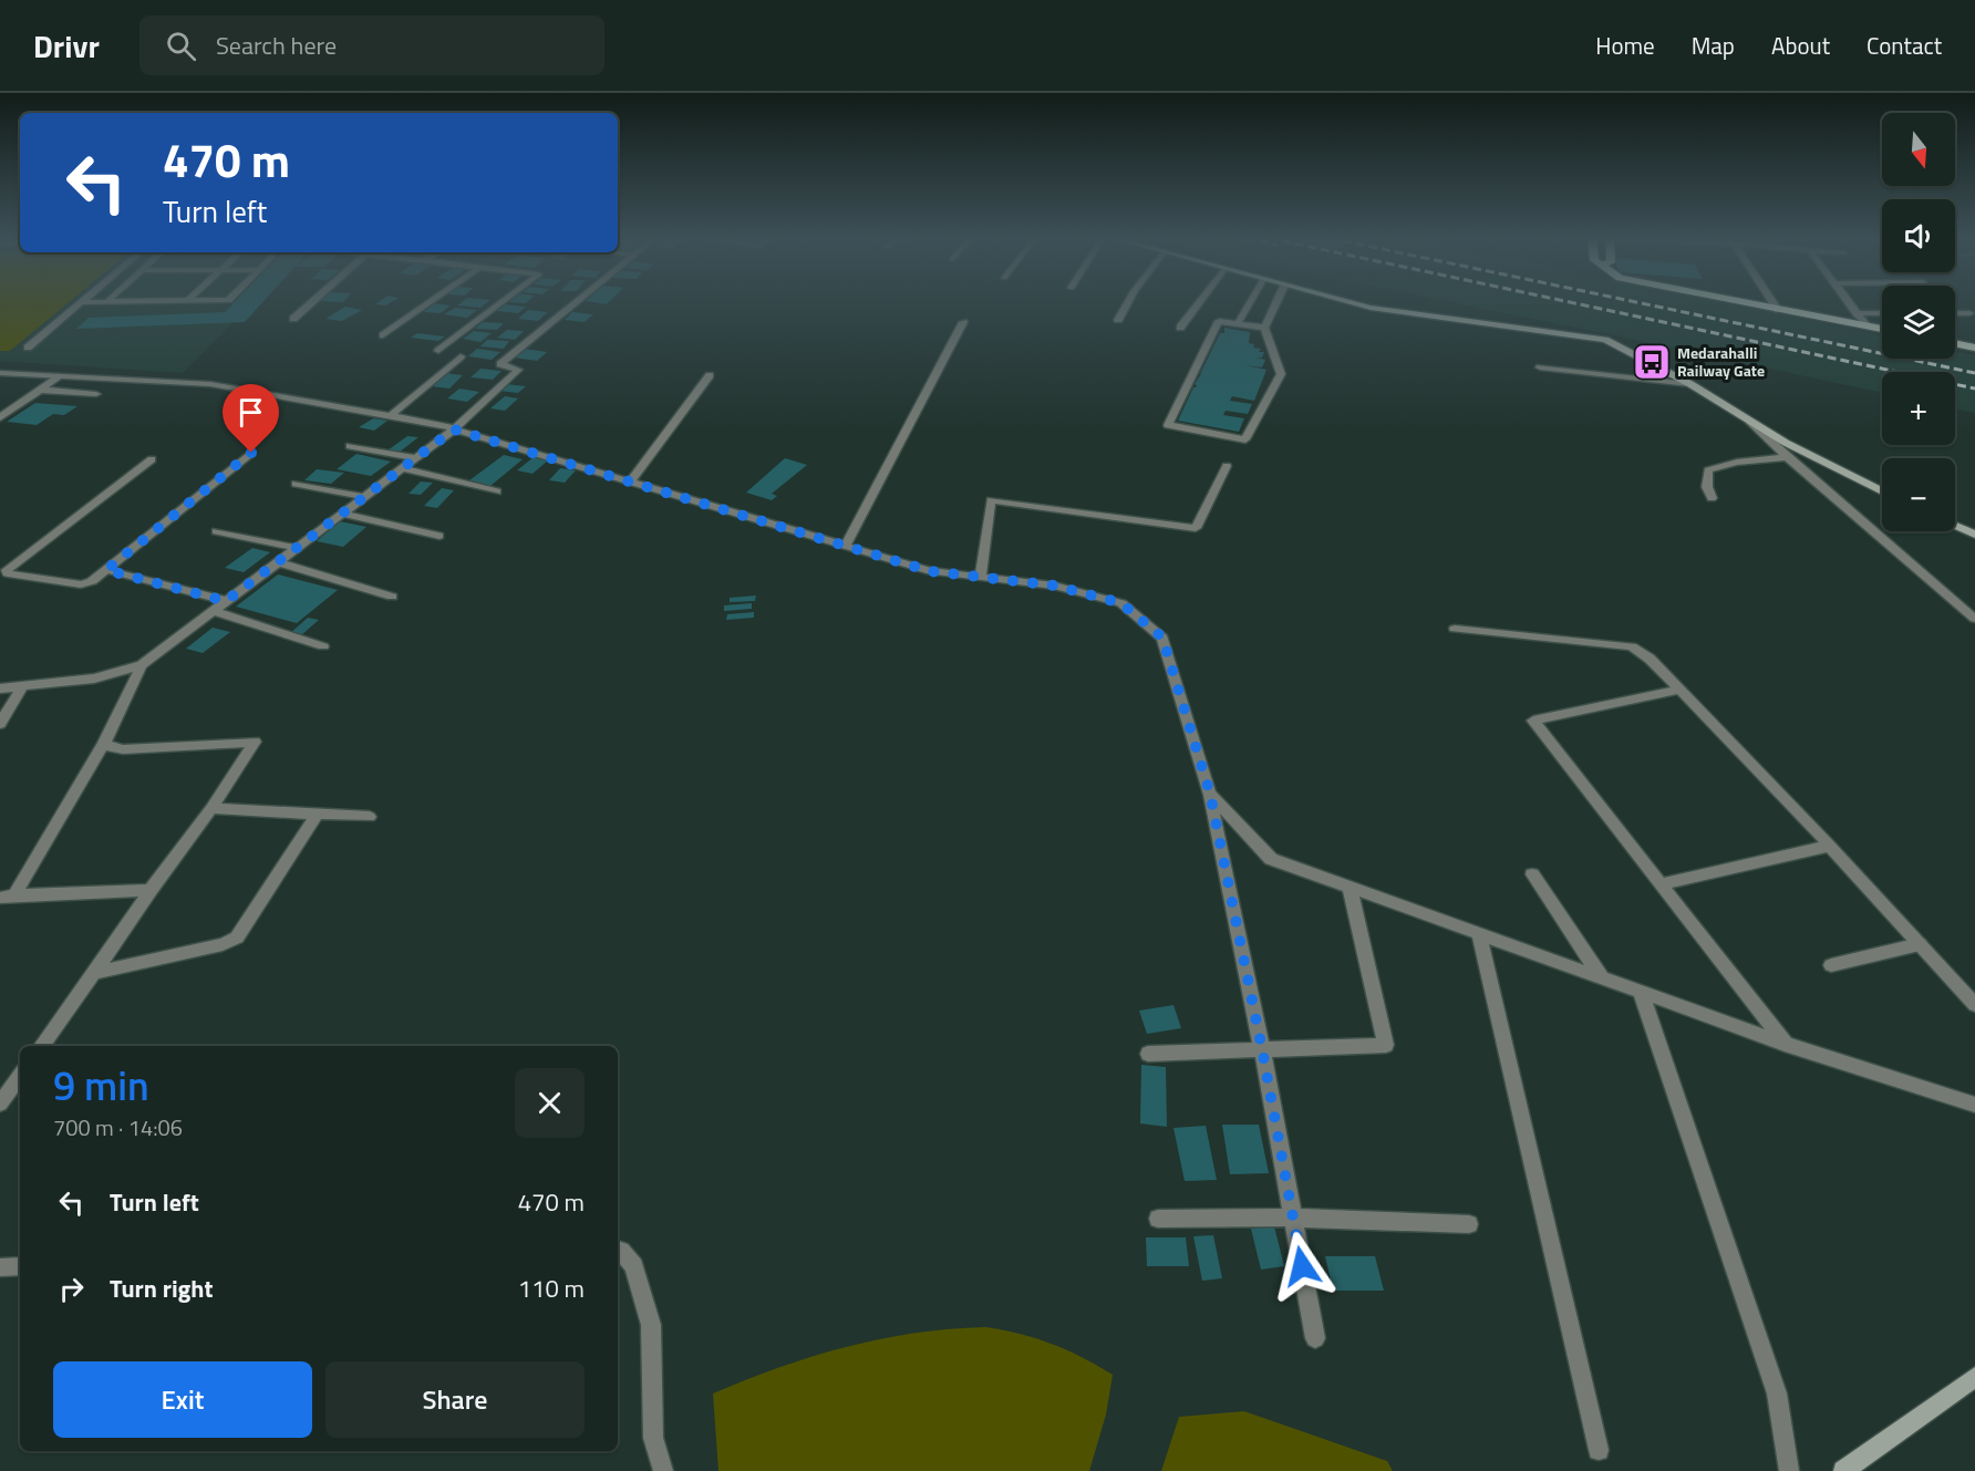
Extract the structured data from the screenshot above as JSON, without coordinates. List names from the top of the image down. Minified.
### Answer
{"places":{"bus stop":["Medarahalli Railway Gate"]},"north":"bottom","page":{"header":"Drivr","search":"Search here","nav":["Home","Map","About","Contact"],"map_buttons":["+","−"],"turn":["470 m","Turn left"],"heading":["9 min","700 m · 14:06"],"list":[{"name":"Turn left","value":"470 m"},{"name":"Turn right","value":"110 m"}],"buttons":["Exit","Share"]}}
